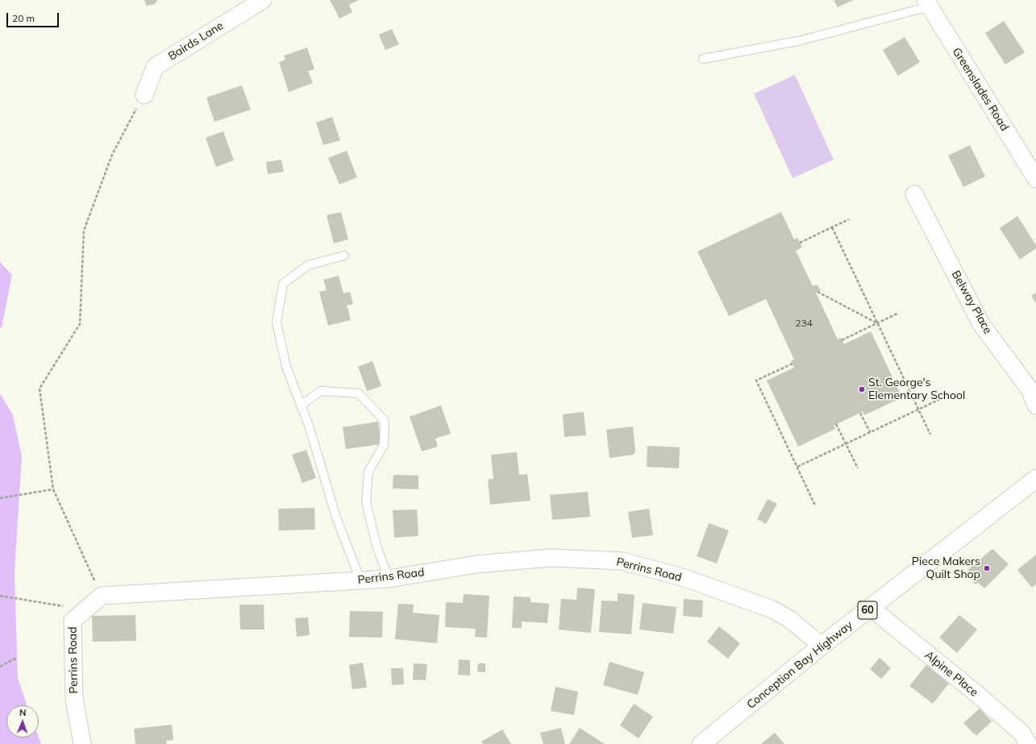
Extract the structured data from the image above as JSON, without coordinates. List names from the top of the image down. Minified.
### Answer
{"streets":{"main road":["60","Conception Bay Highway"],"street":["Bairds Lane","Greenslades Road","Belway Place","Perrins Road","Alpine Place"]},"crossings":[["Perrins Road","Conception Bay Highway"],["Conception Bay Highway","Alpine Place"]],"places":["St. George's Elementary School","Piece Makers Quilt Shop"],"house_numbers":["234"],"scale_bar":"20 m","north":"top"}
